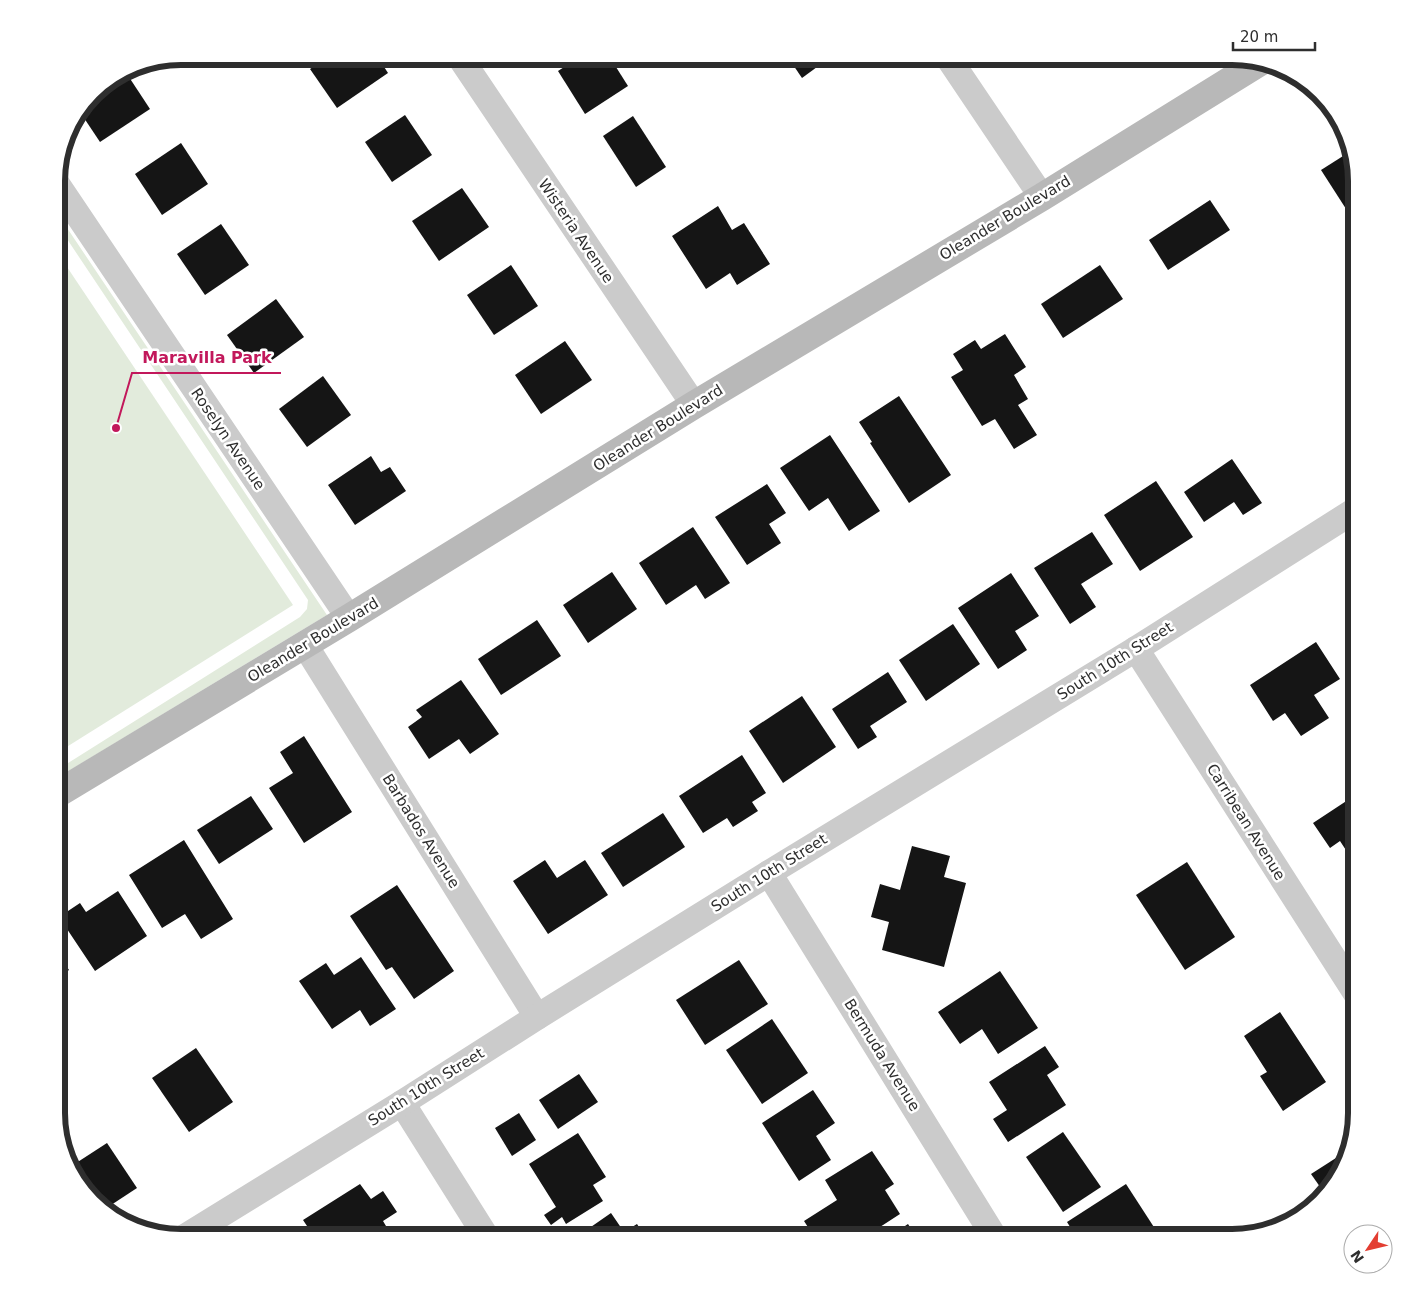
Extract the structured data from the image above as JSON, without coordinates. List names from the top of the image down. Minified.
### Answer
{"streets":{"main road":["Oleander Boulevard"],"street":["Wisteria Avenue","Roselyn Avenue","South 10th Street","Carribean Avenue","Barbados Avenue","Bermuda Avenue"]},"crossings":[["Oleander Boulevard","Wisteria Avenue"],["Oleander Boulevard","Roselyn Avenue"],["Oleander Boulevard","Barbados Avenue"],["South 10th Street","Carribean Avenue"],["South 10th Street","Barbados Avenue"],["South 10th Street","Bermuda Avenue"]],"places":["Maravilla Park"],"scale_bar":"20 m","north":"bottom left"}
